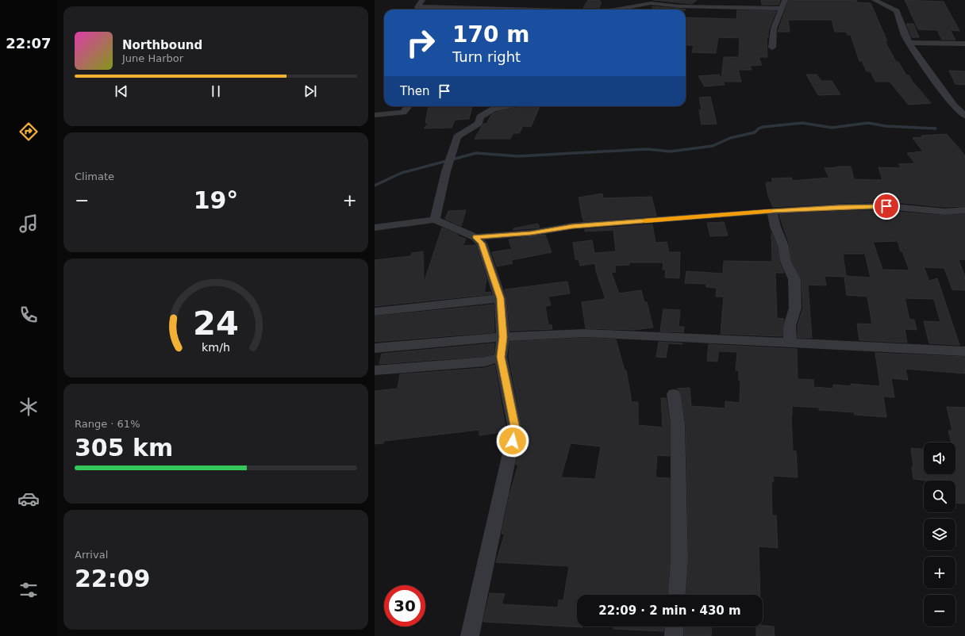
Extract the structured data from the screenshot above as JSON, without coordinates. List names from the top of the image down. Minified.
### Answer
{"page":{"tabs":"22:07","turn":["170 m","Turn right"],"song":["Northbound","June Harbor"],"then":"Then","tile":["Climate",["Range · 61%","305 km"],["Arrival","22:09"]],"heat":["−","19°","+"],"map_buttons":["+","−"],"limit":"30","trip":"22:09 · 2 min · 430 m","gauge":["24","km/h"]}}
